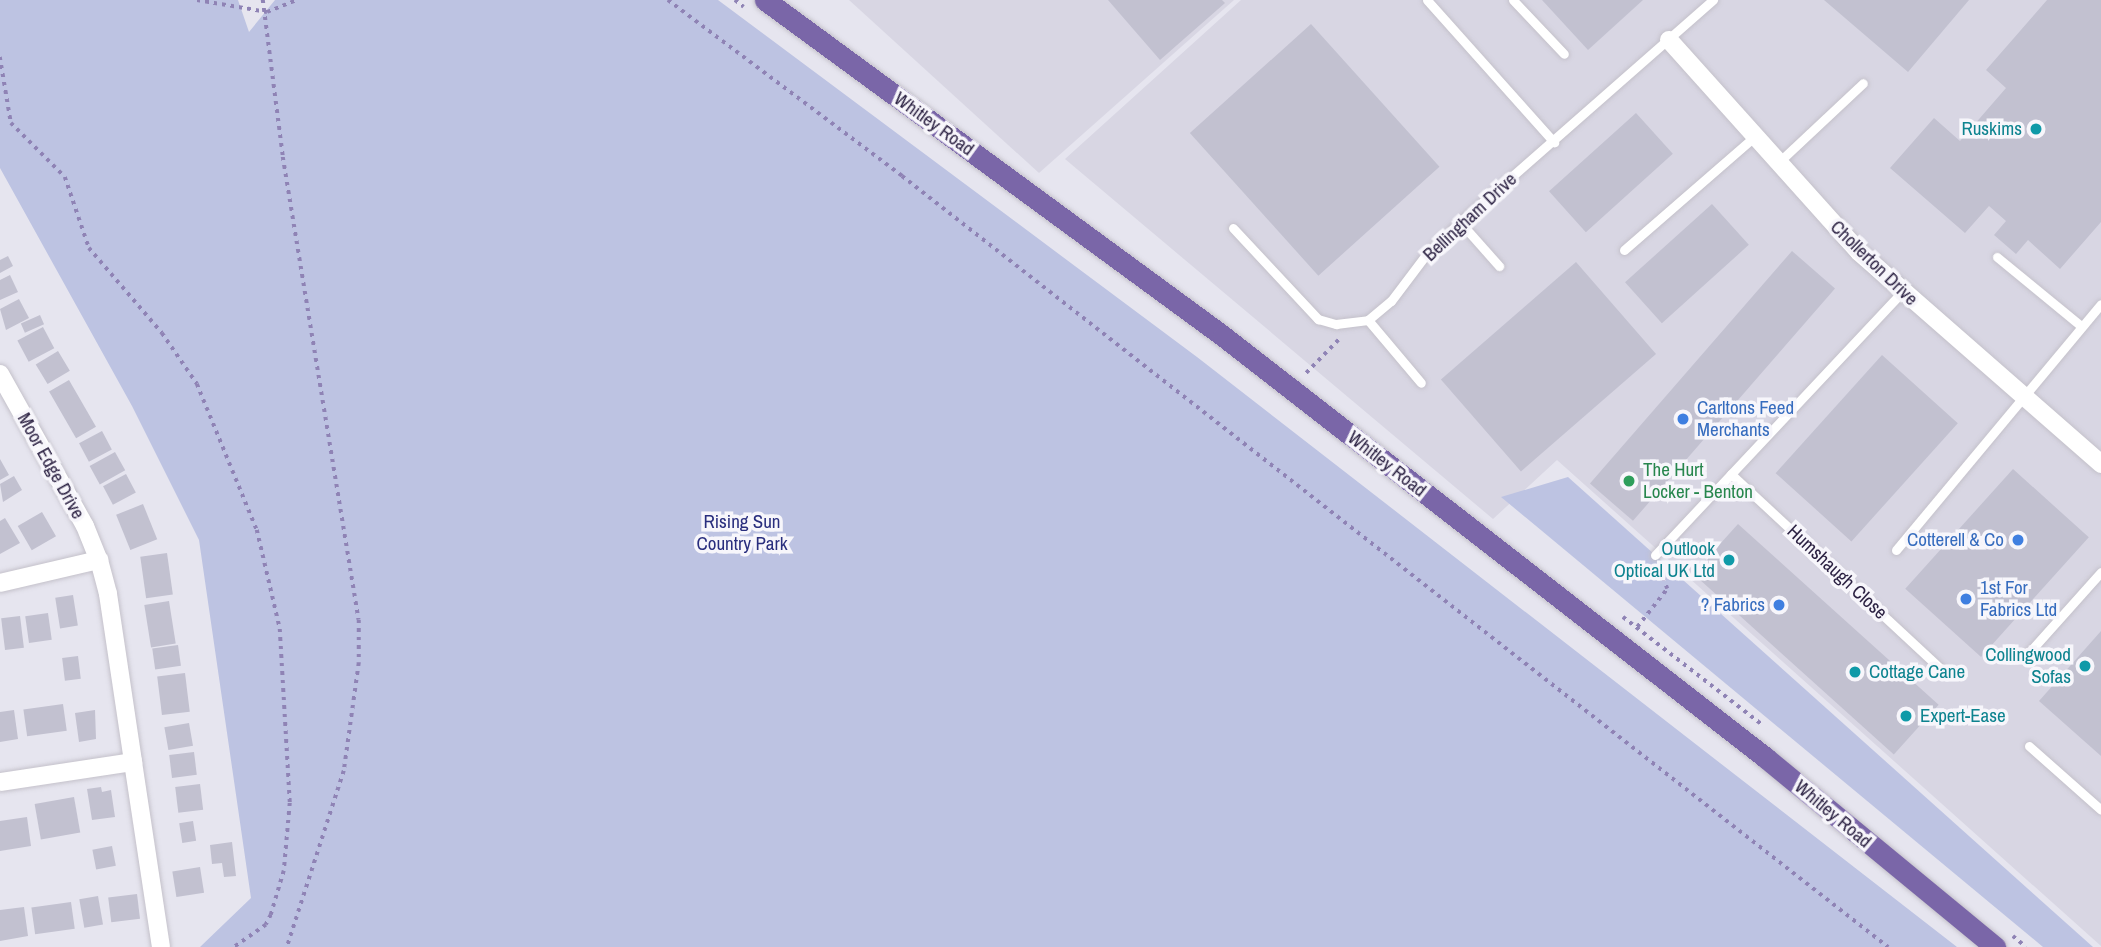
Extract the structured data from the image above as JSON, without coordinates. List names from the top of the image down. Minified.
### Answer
{"streets":{"main road":["Whitley Road"],"street":["Chollerton Drive","Moor Edge Drive"],"lane":["Bellingham Drive","Humshaugh Close"]},"crossings":[["Bellingham Drive","Chollerton Drive"]],"parks":["Rising Sun Country Park"],"places":["Ruskims","Carltons Feed Merchants","The Hurt Locker - Benton","Cotterell & Co","Outlook Optical UK Ltd","1st For Fabrics Ltd","? Fabrics","Collingwood Sofas","Cottage Cane","Expert-Ease"]}
